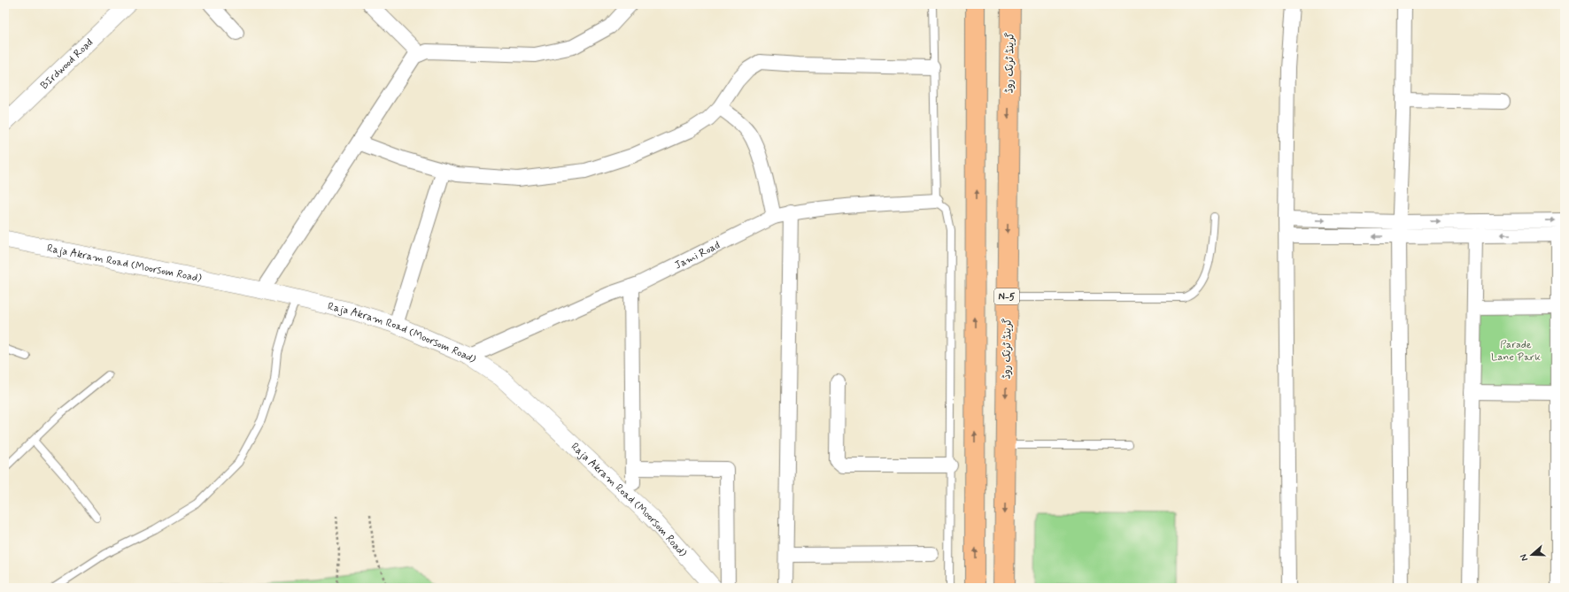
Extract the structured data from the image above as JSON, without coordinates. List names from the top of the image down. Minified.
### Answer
{"streets":{"highway":["گرینڈ ٹرنک روڈ","N-5"],"street":["BIrdwood Road","Jami Road","Raja Akram Road (Moorsom Road)"]},"crossings":[["Jami Road","Raja Akram Road (Moorsom Road)"]],"parks":["Parade Lane Park"],"north":"left"}
